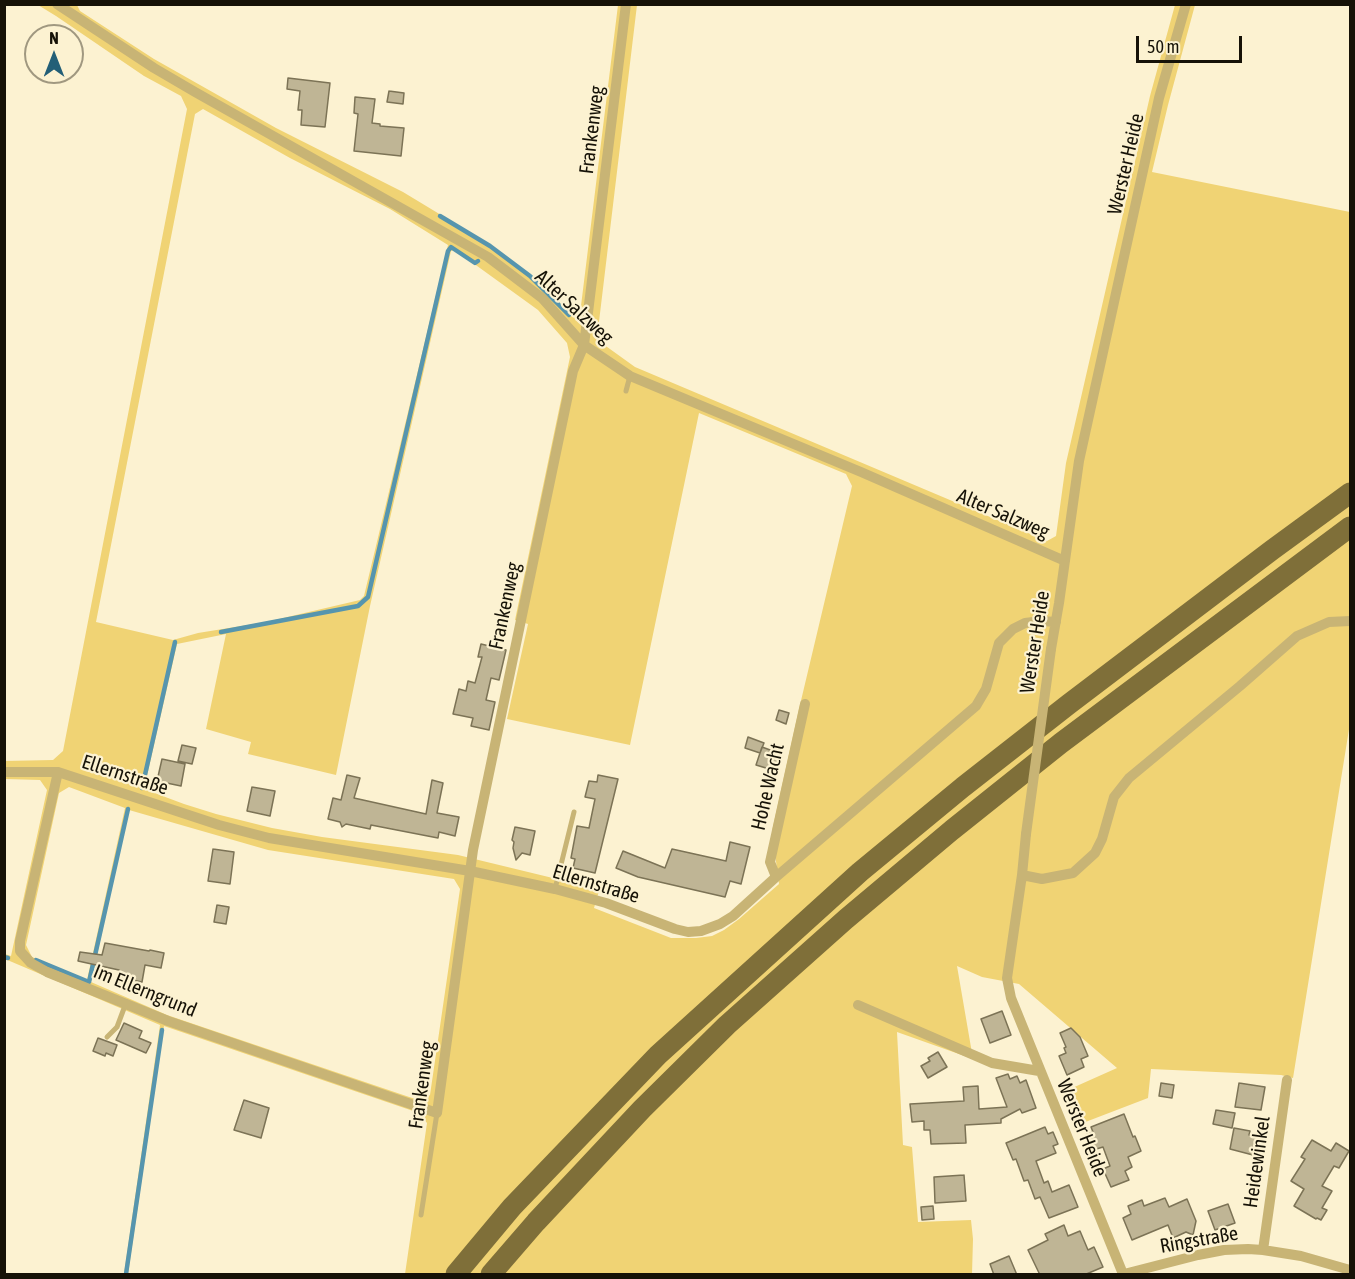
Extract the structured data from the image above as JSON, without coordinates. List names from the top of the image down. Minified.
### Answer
{"streets":{"street":["Frankenweg","Werster Heide","Alter Salzweg","Ellernstraße","Hohe Wacht","Im Ellerngrund","Heidewinkel","Ringstraße"]},"crossings":[["Frankenweg","Alter Salzweg"],["Frankenweg","Ellernstraße"],["Frankenweg","Im Ellerngrund"],["Werster Heide","Alter Salzweg"],["Werster Heide","Ellernstraße"],["Werster Heide","Ringstraße"],["Ellernstraße","Hohe Wacht"],["Ellernstraße","Im Ellerngrund"],["Heidewinkel","Ringstraße"]],"scale_bar":"50 m","north":"top"}
